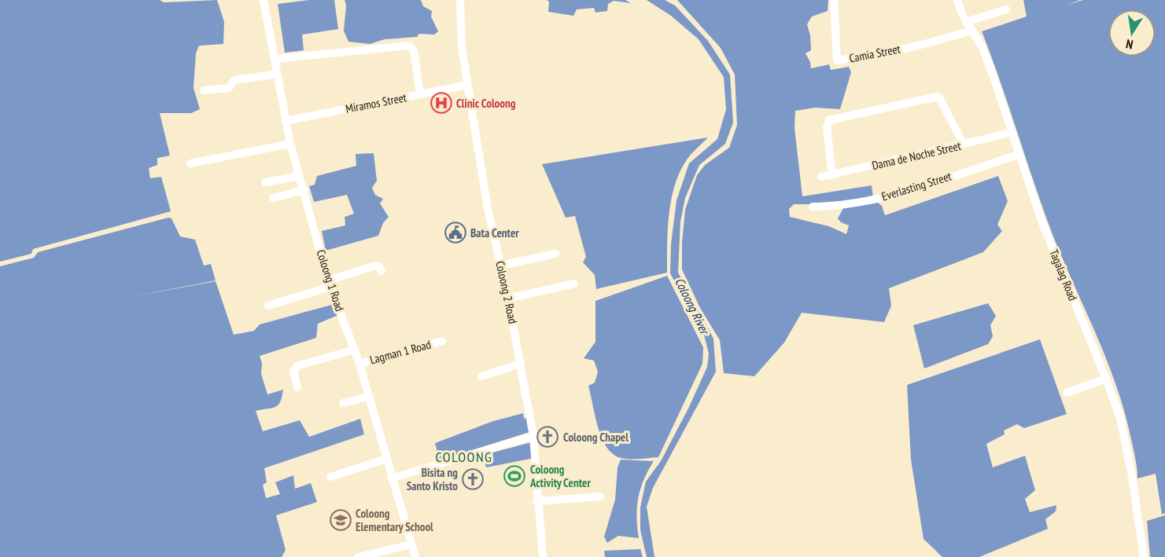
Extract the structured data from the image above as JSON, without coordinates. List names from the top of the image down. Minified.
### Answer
{"streets":{"street":["Camia Street","Miramos Street","Dama de Noche Street","Everlasting Street","Tagalag Road","Coloong 1 Road","Coloong 2 Road","Lagman 1 Road"]},"crossings":[["Camia Street","Tagalag Road"],["Miramos Street","Coloong 1 Road"],["Miramos Street","Coloong 2 Road"],["Dama de Noche Street","Tagalag Road"],["Everlasting Street","Tagalag Road"],["Coloong 1 Road","Lagman 1 Road"]],"districts":["COLOONG"],"water":["Coloong River"],"places":{"hospital":["Clinic Coloong"],"public building":["Bata Center"],"church":["Coloong Chapel","Bisita ng Santo Kristo"],"sports":["Coloong Activity Center"],"school or university":["Coloong Elementary School"]},"north":"bottom"}
